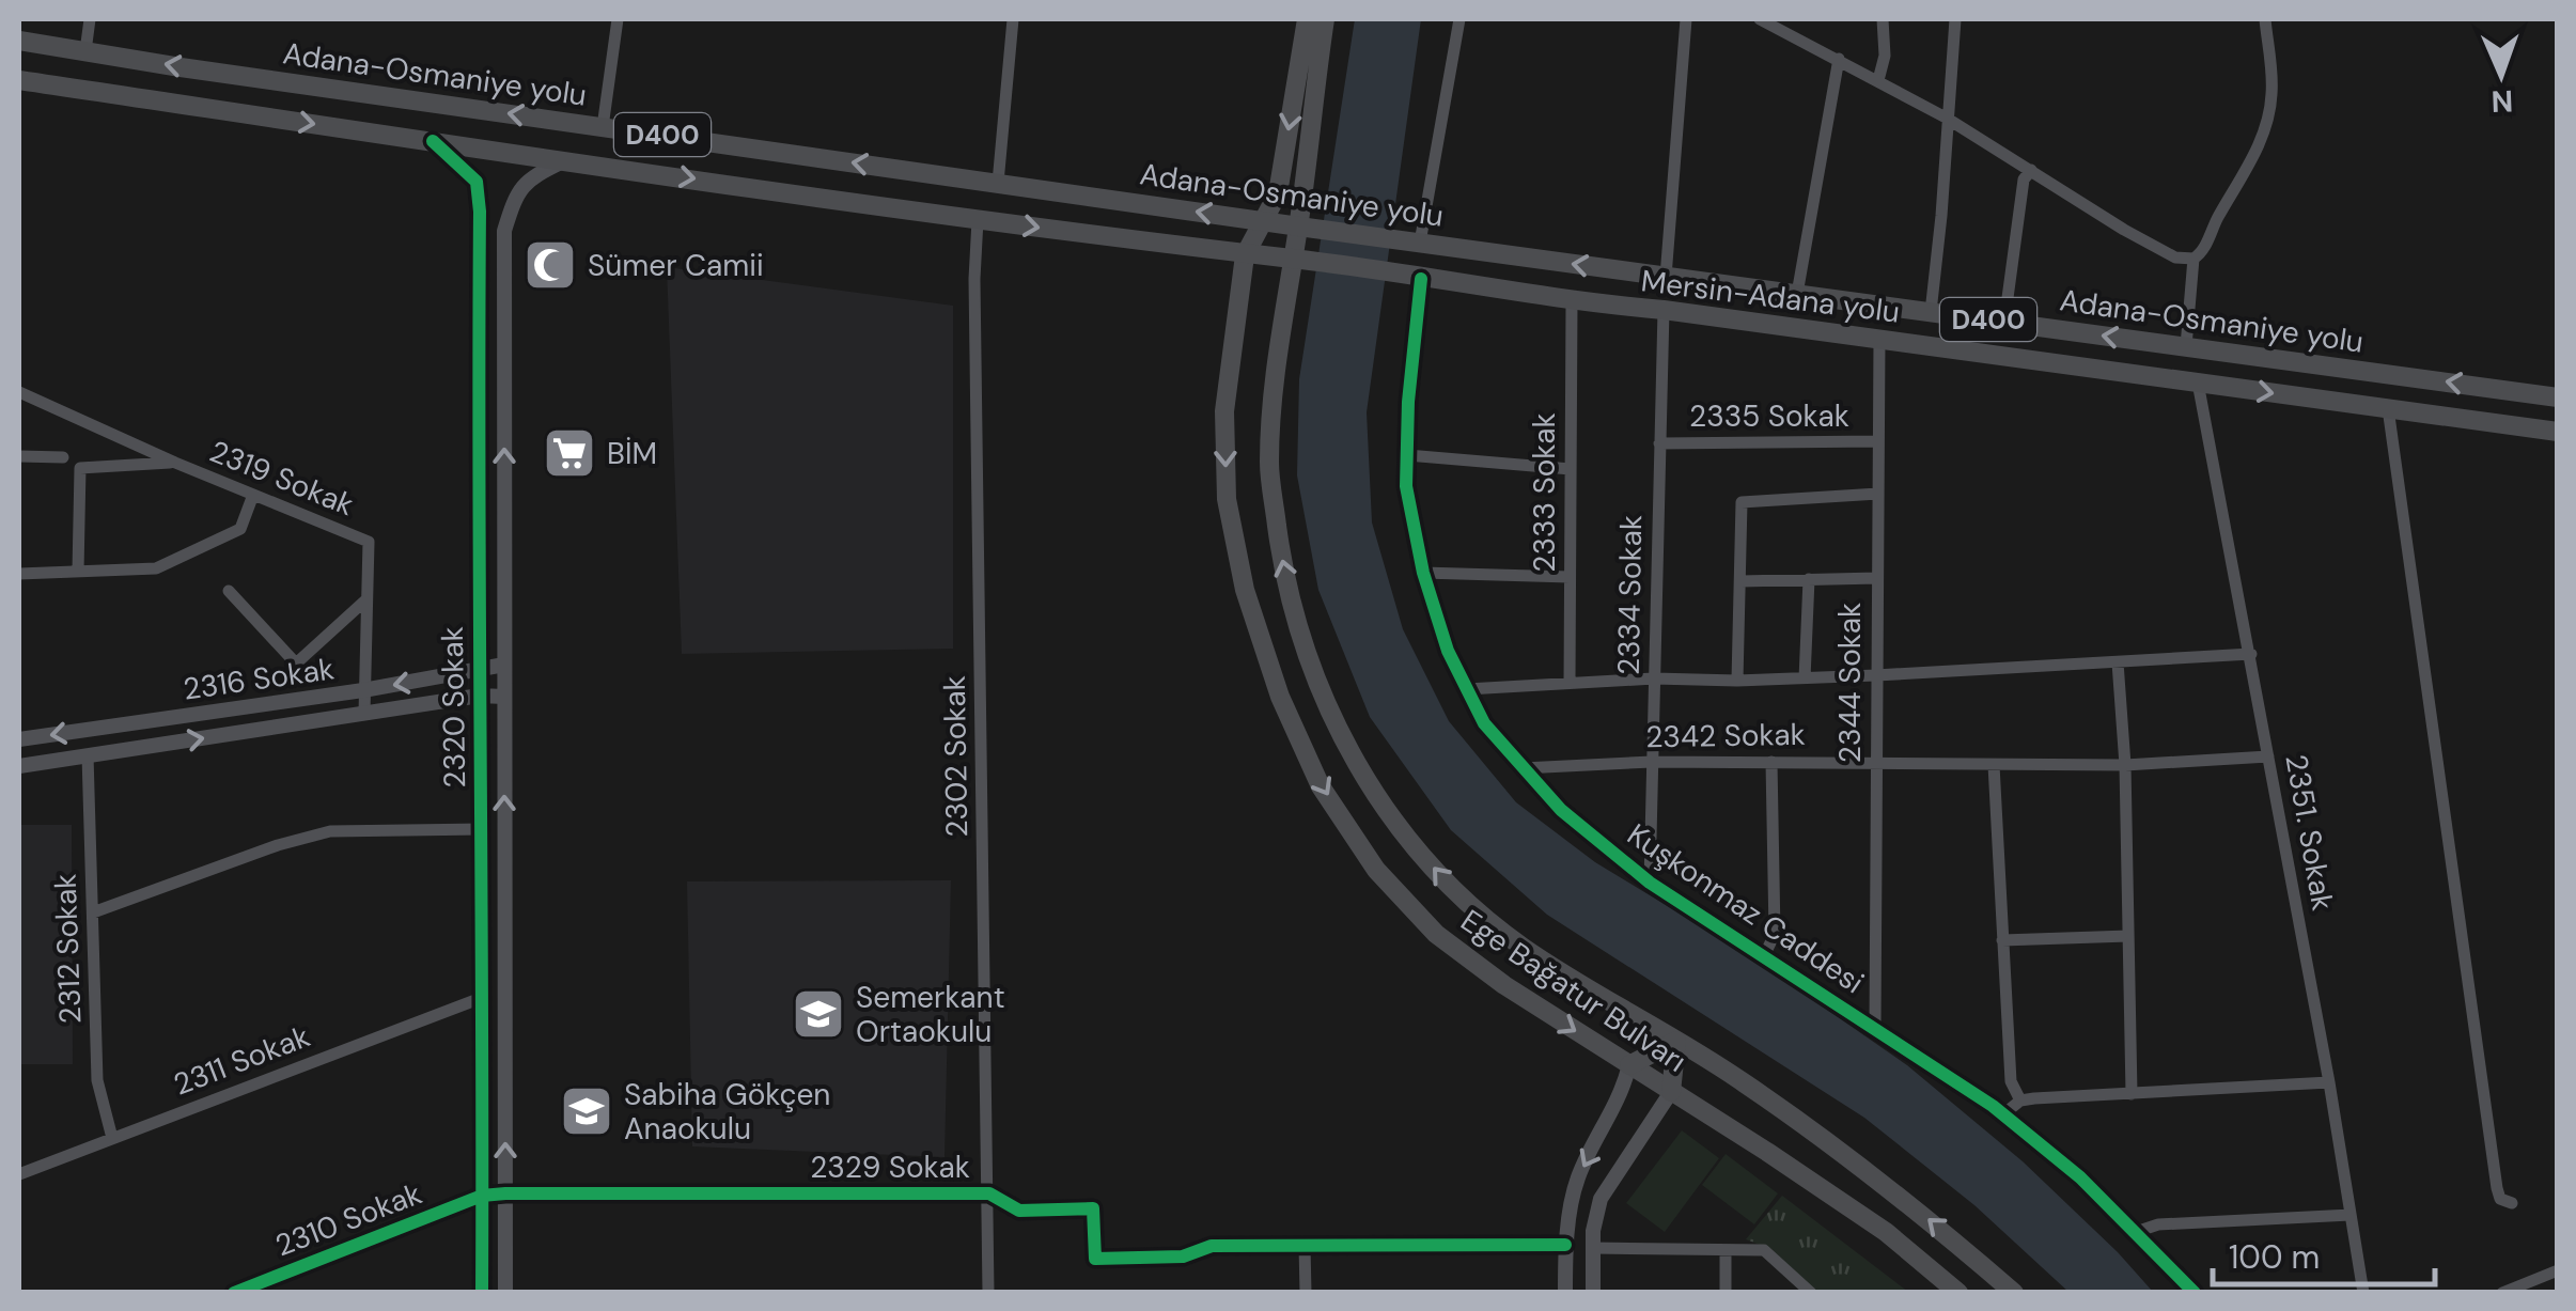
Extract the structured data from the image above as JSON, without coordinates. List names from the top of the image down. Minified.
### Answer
{"streets":{"main road":["Adana-Osmaniye yolu","D400","Mersin-Adana yolu","Ege Bağatur Bulvarı"],"street":["2335 Sokak","2319 Sokak","2333 Sokak","2334 Sokak","2316 Sokak","2344 Sokak","2320 Sokak","2342 Sokak","2302 Sokak","2351. Sokak","Kuşkonmaz Caddesi","2312 Sokak","2311 Sokak","2329 Sokak","2310 Sokak"]},"crossings":[["Adana-Osmaniye yolu","Ege Bağatur Bulvarı"],["D400","Mersin-Adana yolu"],["D400","2320 Sokak"],["D400","2302 Sokak"],["D400","Kuşkonmaz Caddesi"],["D400","Ege Bağatur Bulvarı"],["Mersin-Adana yolu","2333 Sokak"],["Mersin-Adana yolu","2334 Sokak"],["Mersin-Adana yolu","2344 Sokak"],["Mersin-Adana yolu","2351. Sokak"],["Mersin-Adana yolu","Kuşkonmaz Caddesi"],["2335 Sokak","2334 Sokak"],["2335 Sokak","2344 Sokak"],["2319 Sokak","2316 Sokak"],["2334 Sokak","2342 Sokak"],["2334 Sokak","Kuşkonmaz Caddesi"],["2316 Sokak","2320 Sokak"],["2316 Sokak","2312 Sokak"],["2344 Sokak","2342 Sokak"],["2344 Sokak","Kuşkonmaz Caddesi"],["2320 Sokak","2311 Sokak"],["2320 Sokak","2329 Sokak"],["2320 Sokak","2310 Sokak"],["2342 Sokak","2351. Sokak"],["2342 Sokak","Kuşkonmaz Caddesi"],["2302 Sokak","2329 Sokak"],["2312 Sokak","2311 Sokak"],["2329 Sokak","2310 Sokak"]],"places":{"mosque":["Sümer Camii"],"supermarket":["BİM"],"school or university":["Semerkant Ortaokulu","Sabiha Gökçen Anaokulu"]},"scale_bar":"100 m","north":"bottom"}
